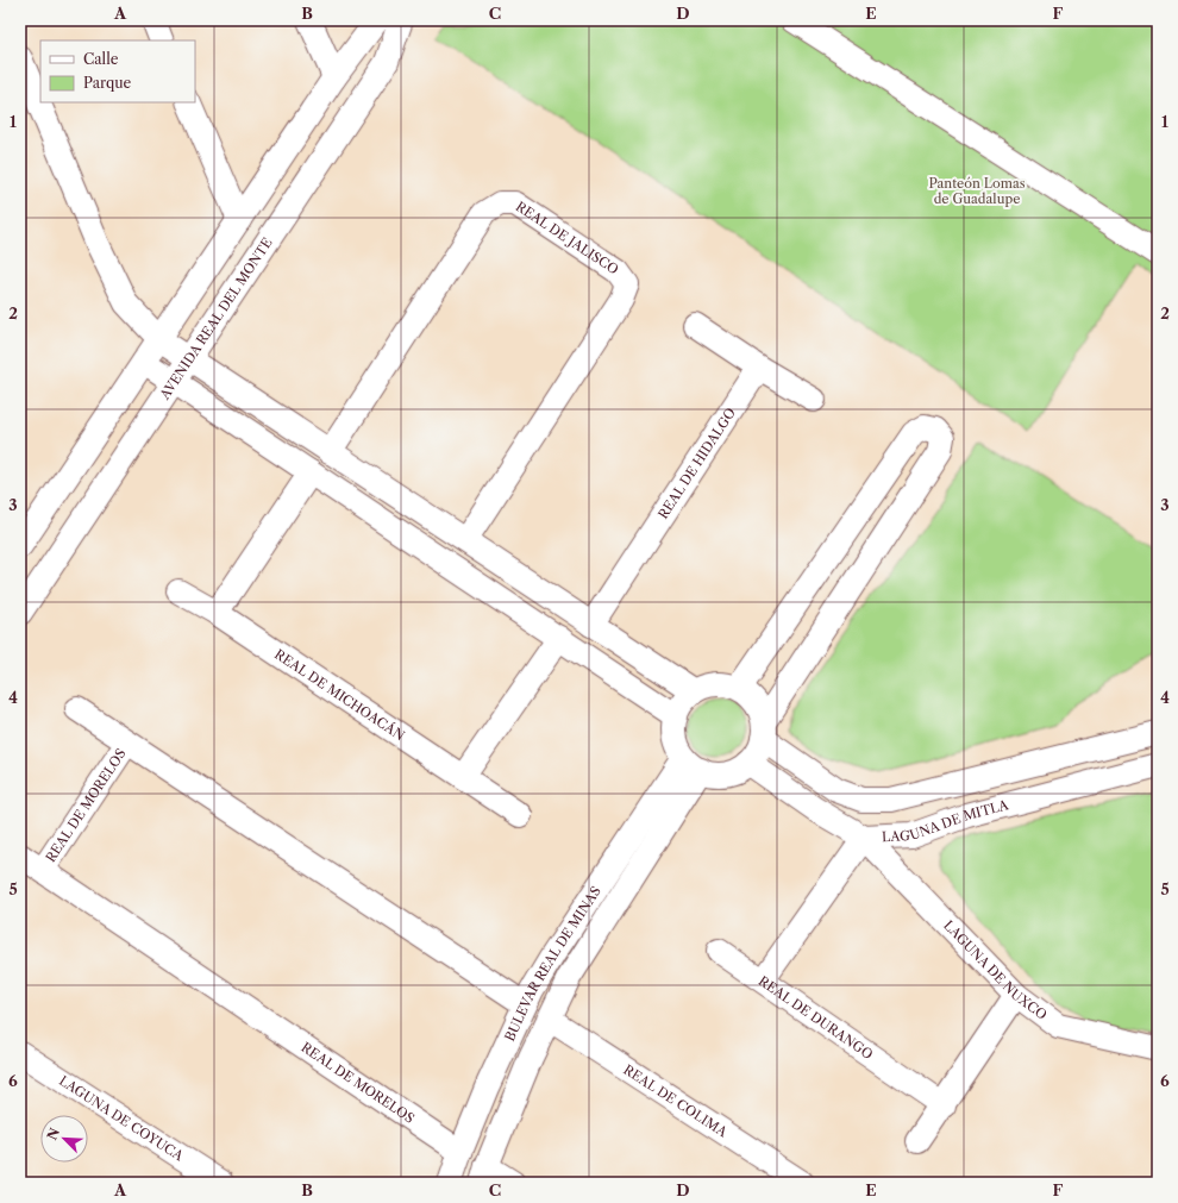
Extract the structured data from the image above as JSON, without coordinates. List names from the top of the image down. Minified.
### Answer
{"streets":{"street":["REAL DE JALISCO","AVENIDA REAL DEL MONTE","REAL DE HIDALGO","REAL DE MICHOACÁN","REAL DE MORELOS","LAGUNA DE MITLA","BULEVAR REAL DE MINAS","LAGUNA DE NUXCO","REAL DE DURANGO","REAL DE COLIMA","LAGUNA DE COYUCA"]},"crossings":[["REAL DE MORELOS","BULEVAR REAL DE MINAS"],["LAGUNA DE MITLA","BULEVAR REAL DE MINAS"],["LAGUNA DE MITLA","LAGUNA DE NUXCO"],["LAGUNA DE MITLA","REAL DE DURANGO"],["BULEVAR REAL DE MINAS","REAL DE COLIMA"],["LAGUNA DE NUXCO","REAL DE DURANGO"]],"parks":["Panteón Lomas de Guadalupe"],"legend":["Calle","Parque"],"north":"top left","grid":{"columns":["A","B","C","D","E","F"],"rows":["1","2","3","4","5","6"]}}
